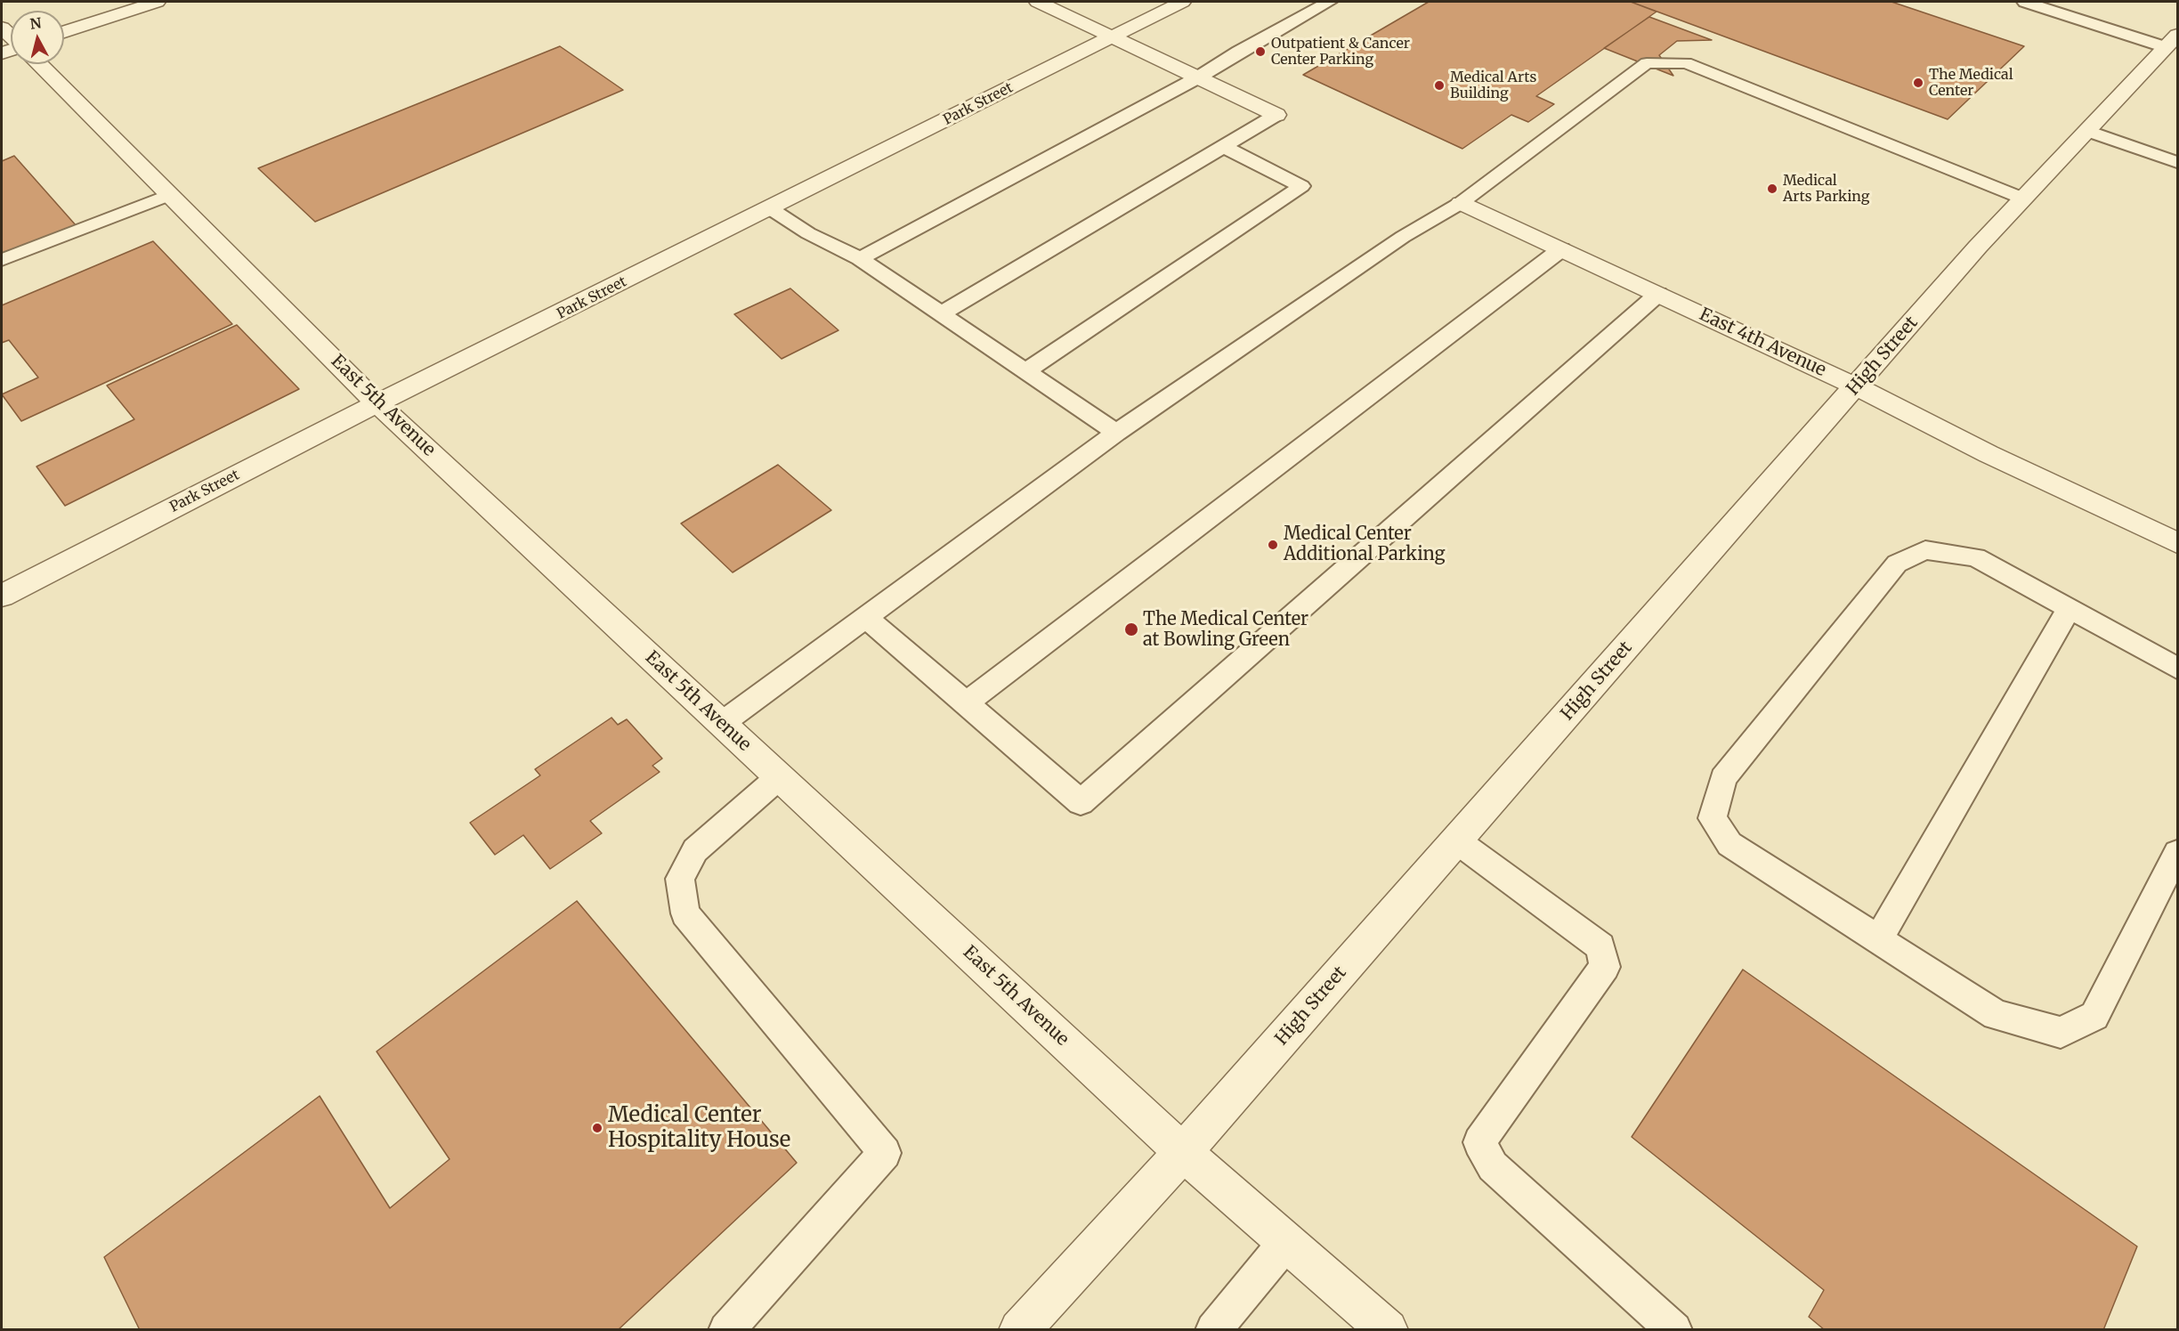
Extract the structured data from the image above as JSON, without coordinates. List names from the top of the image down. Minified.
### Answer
{"streets":{"street":["Park Street","East 4th Avenue","High Street","East 5th Avenue"]},"crossings":[["Park Street","East 5th Avenue"],["East 4th Avenue","High Street"],["High Street","East 5th Avenue"]],"places":["Outpatient & Cancer Center Parking","The Medical Center","Medical Arts Building","Medical Arts Parking","Medical Center Additional Parking","The Medical Center at Bowling Green","Medical Center Hospitality House"],"north":"top"}
